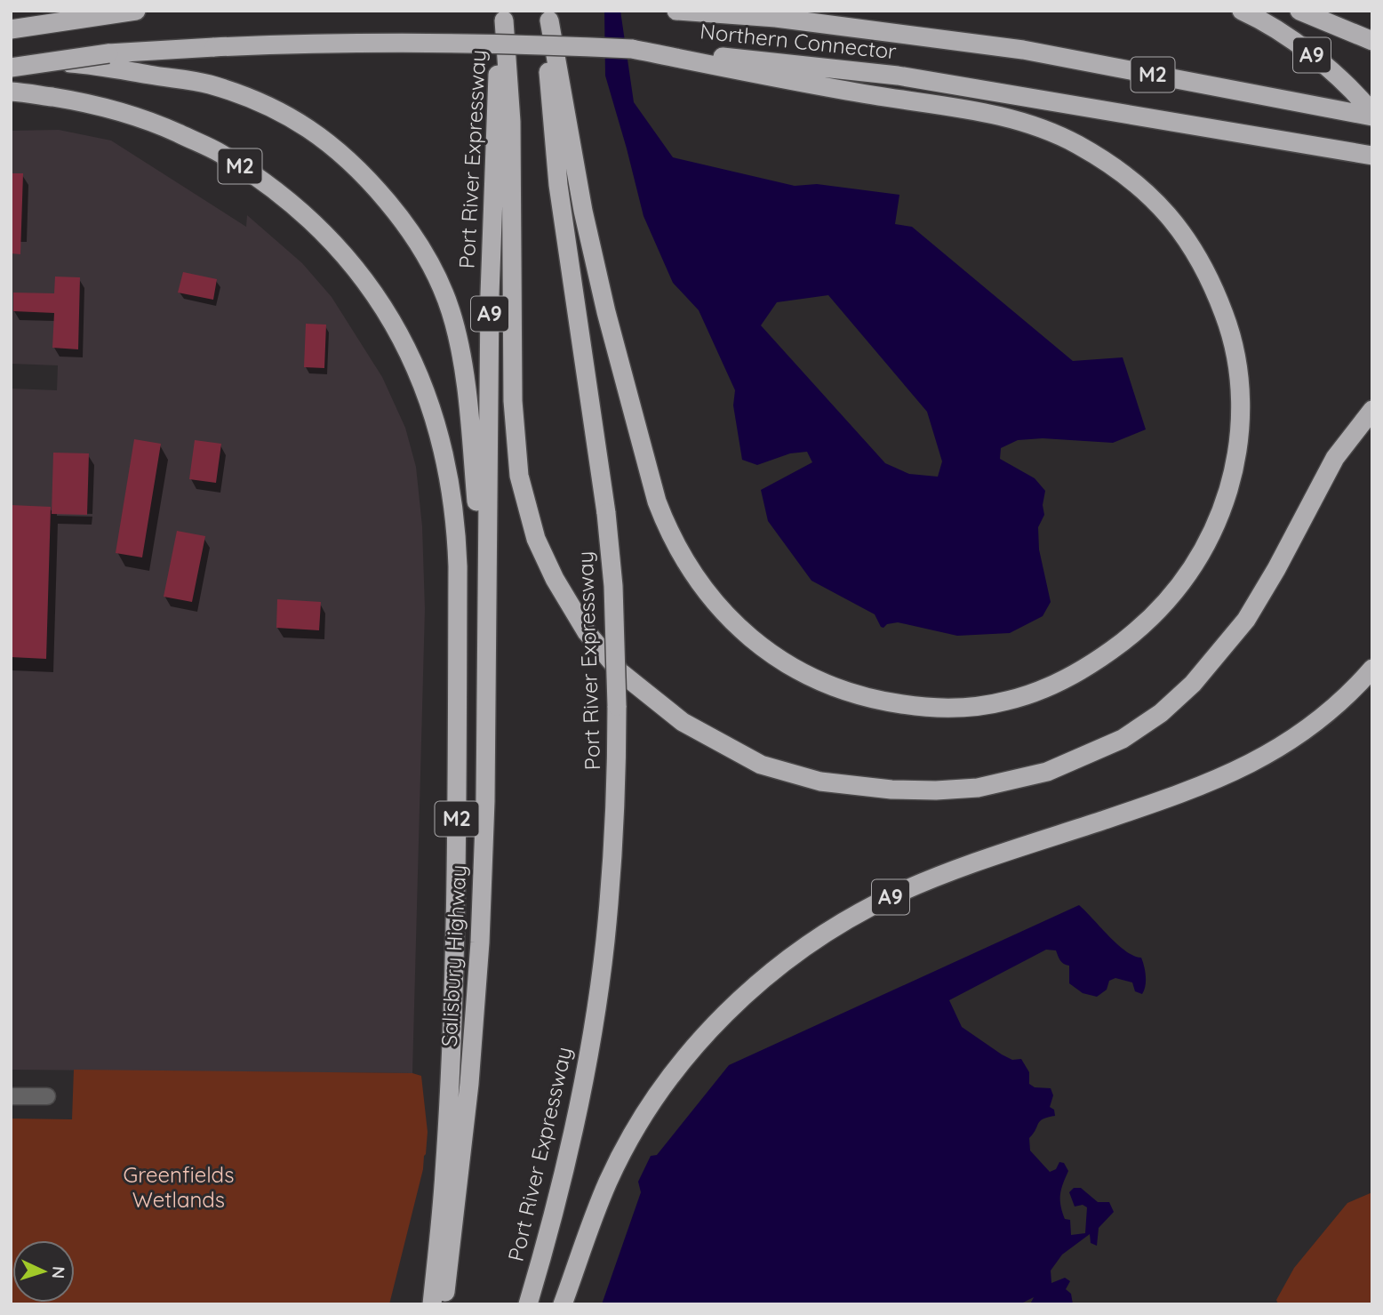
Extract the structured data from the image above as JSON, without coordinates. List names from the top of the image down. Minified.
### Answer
{"streets":{"highway":["Northern Connector","A9","M2","Port River Expressway","Salisbury Highway"]},"crossings":[["Northern Connector","A9"],["Port River Expressway","Salisbury Highway"]],"parks":["Greenfields Wetlands"],"north":"right"}
